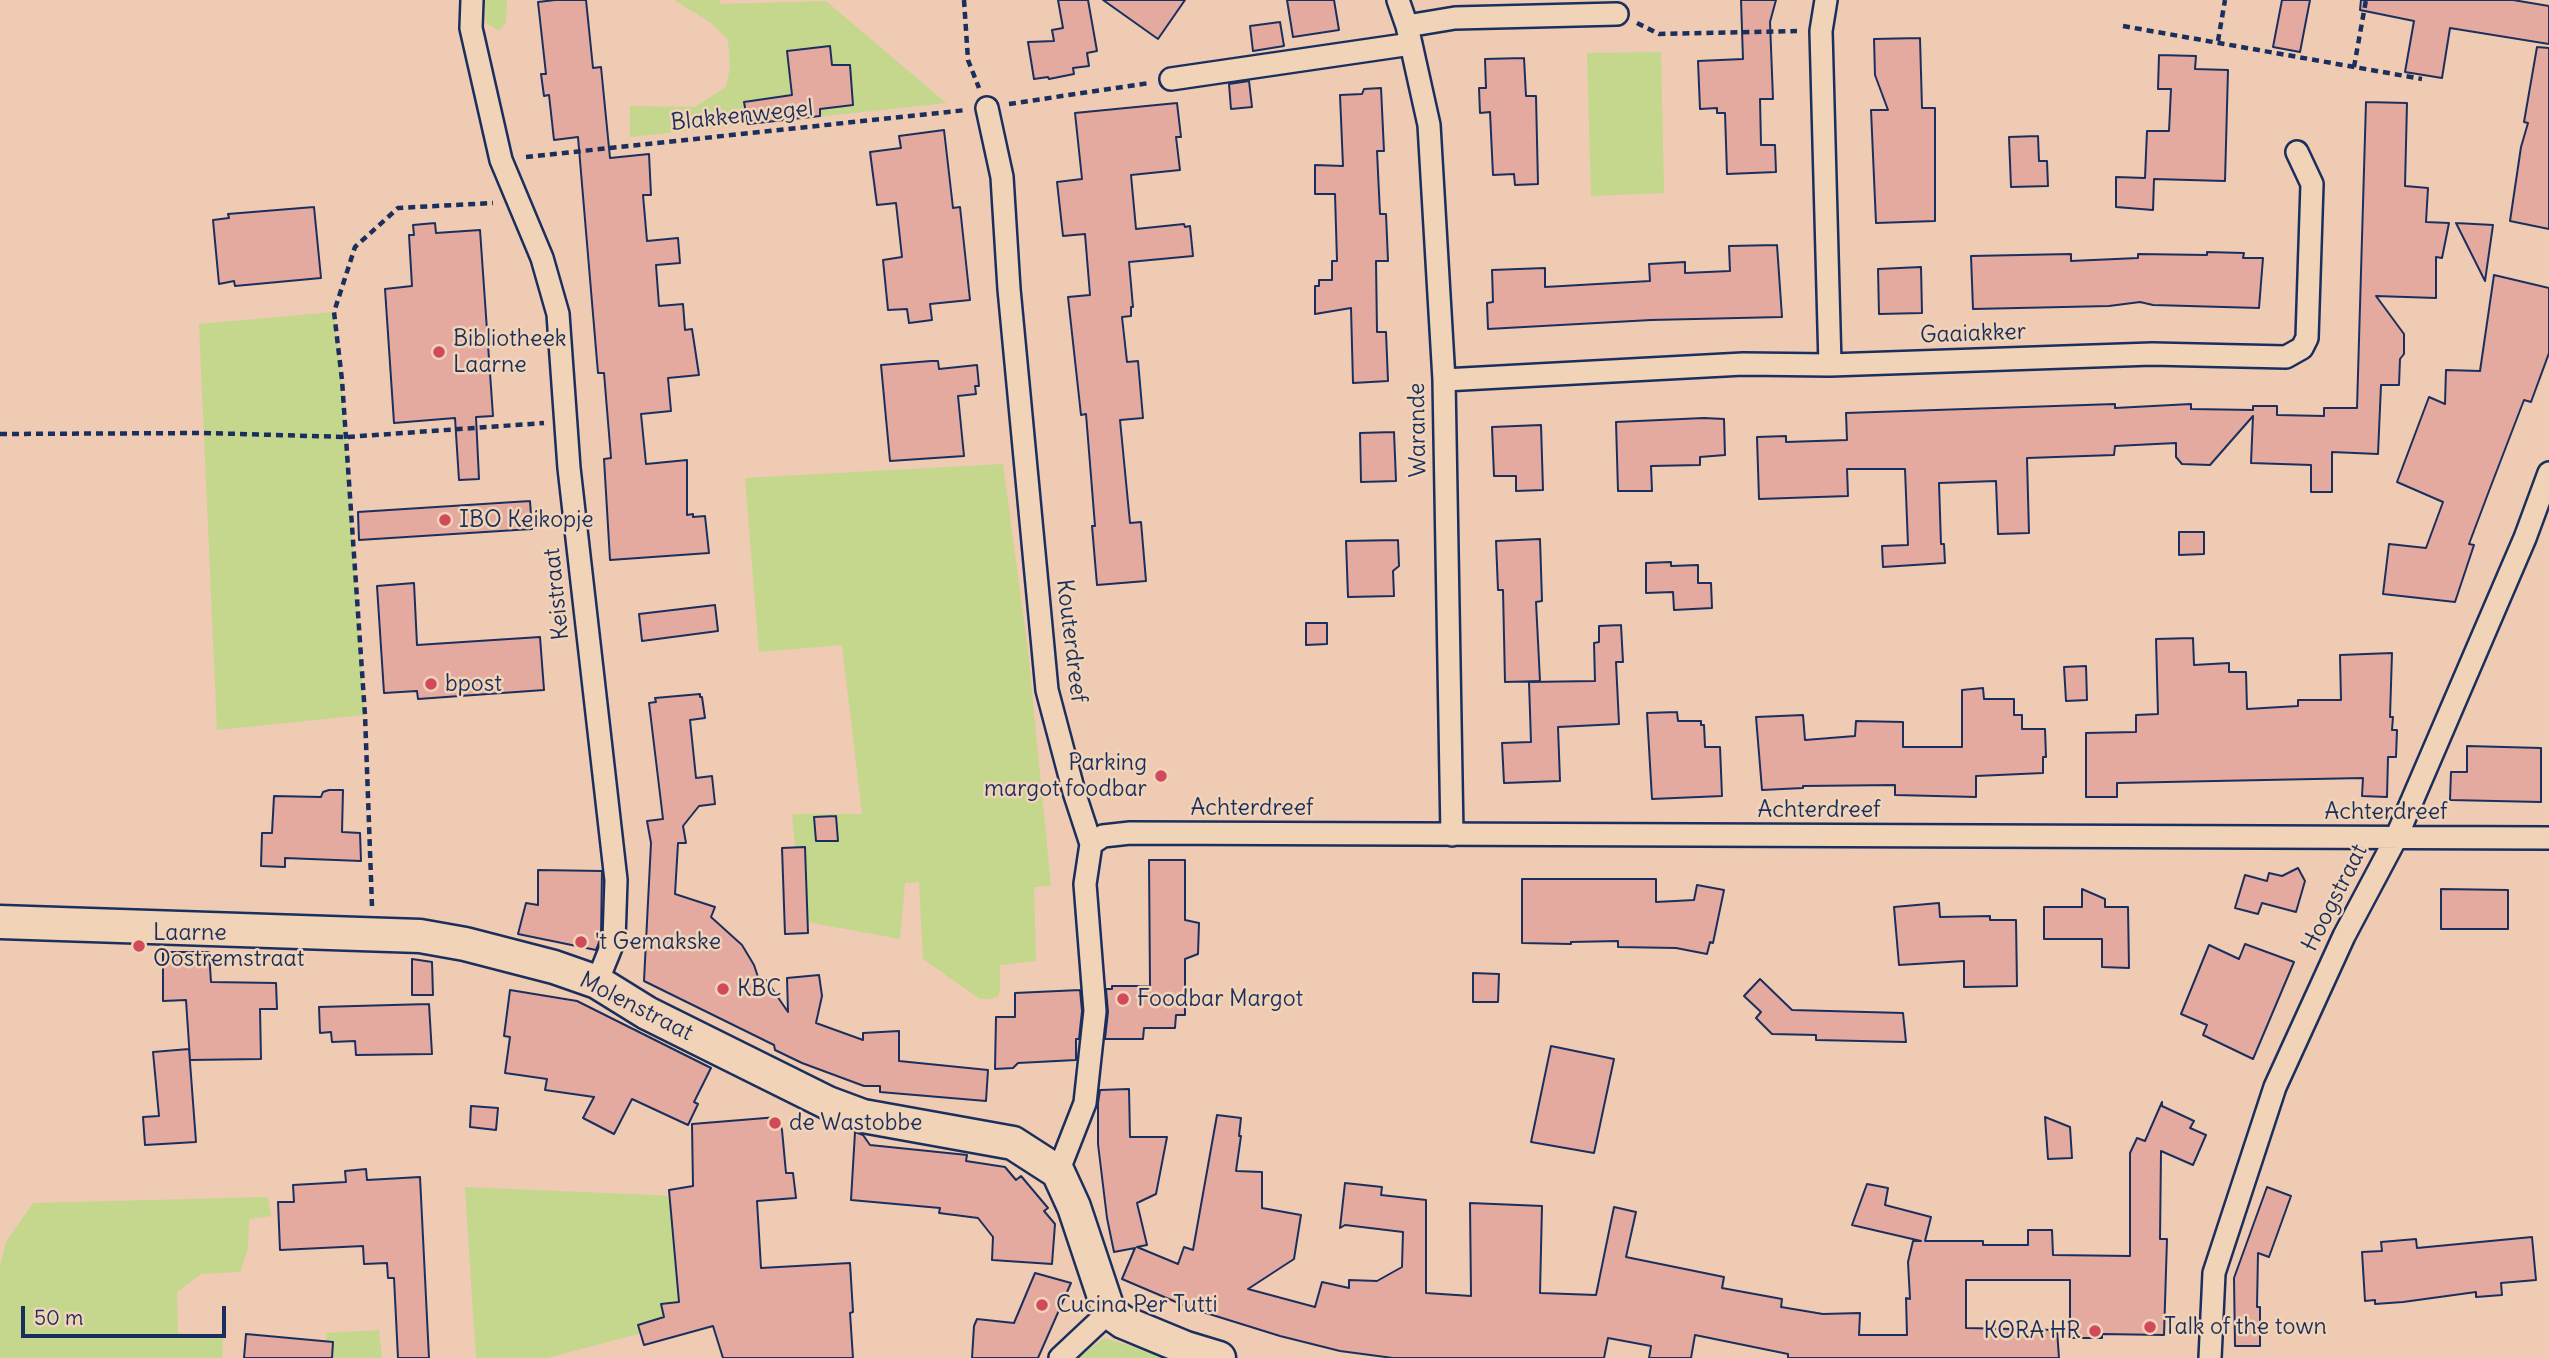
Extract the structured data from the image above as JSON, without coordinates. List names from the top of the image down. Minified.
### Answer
{"streets":{"street":["Gaaiakker","Warande","Keistraat","Kouterdreef","Achterdreef","Hoogstraat","Molenstraat"],"path":["Blakkenwegel"]},"crossings":[["Blakkenwegel","Keistraat"],["Blakkenwegel","Kouterdreef"],["Gaaiakker","Warande"],["Warande","Achterdreef"],["Keistraat","Molenstraat"],["Kouterdreef","Achterdreef"],["Kouterdreef","Molenstraat"],["Achterdreef","Hoogstraat"]],"places":["Bibliotheek Laarne","IBO Keikopje","bpost","Parking margot foodbar","'t Gemakske","Laarne Oostremstraat","KBC","Foodbar Margot","de Wastobbe","Cucina Per Tutti","Talk of the town","KORA HR"],"scale_bar":"50 m"}
